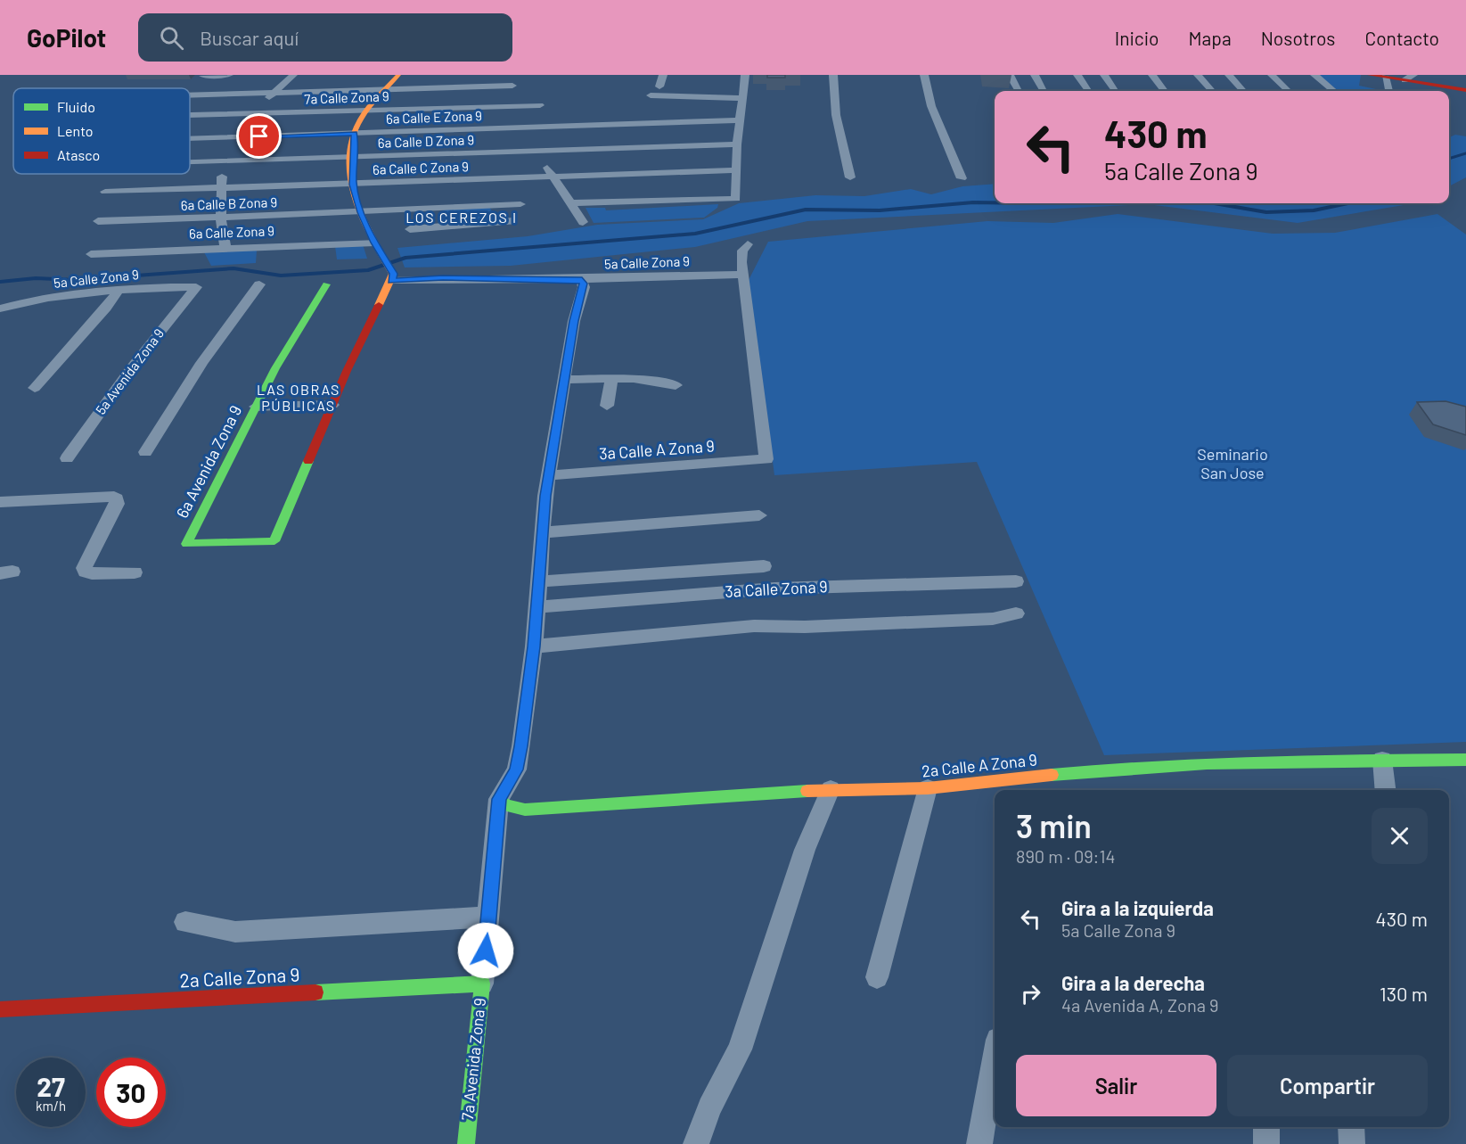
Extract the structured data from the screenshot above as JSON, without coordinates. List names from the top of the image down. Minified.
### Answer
{"streets":{"street":["7a Calle Zona 9","6a Calle E Zona 9","6a Calle D Zona 9","6a Calle C Zona 9","6a Calle B Zona 9","6a Calle Zona 9","5a Calle Zona 9","5a Avenida Zona 9","3a Calle A Zona 9","6a Avenida Zona 9","3a Calle Zona 9","2a Calle A Zona 9","2a Calle Zona 9","7a Avenida Zona 9"]},"crossings":[["6a Calle E Zona 9","6a Calle D Zona 9"],["5a Calle Zona 9","5a Avenida Zona 9"],["5a Calle Zona 9","3a Calle A Zona 9"],["5a Calle Zona 9","7a Avenida Zona 9"],["3a Calle A Zona 9","7a Avenida Zona 9"],["3a Calle Zona 9","7a Avenida Zona 9"],["2a Calle A Zona 9","7a Avenida Zona 9"],["2a Calle Zona 9","7a Avenida Zona 9"]],"districts":["LOS CEREZOS I","LAS OBRAS PÚBLICAS"],"parks":["Seminario San Jose"],"legend":["Fluido","Lento","Atasco"],"page":{"header":"GoPilot","search":"Buscar aquí","nav":["Inicio","Mapa","Nosotros","Contacto"],"turn":["430 m","5a Calle Zona 9"],"heading":["3 min","890 m · 09:14"],"list":[{"name":"Gira a la izquierda","note":"5a Calle Zona 9","value":"430 m"},{"name":"Gira a la derecha","note":"4a Avenida A, Zona 9","value":"130 m"}],"buttons":["Salir","Compartir"],"speed":"27 km/h","limit":"30"}}
